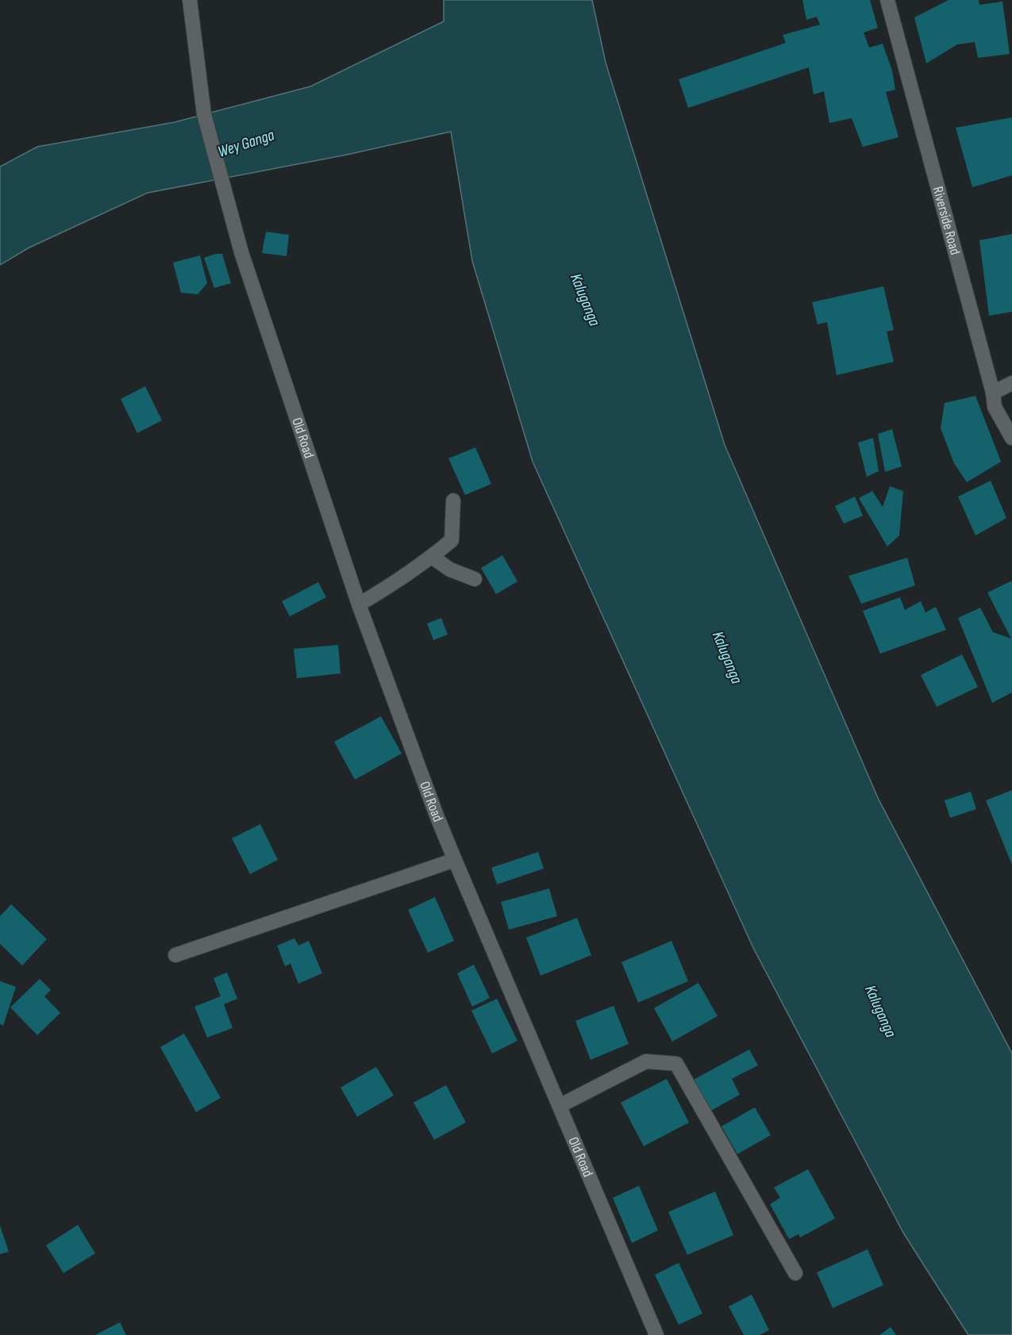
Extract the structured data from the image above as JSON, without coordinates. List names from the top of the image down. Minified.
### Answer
{"streets":{"street":["Riverside Road","Old Road"]},"water":["Wey Ganga","Kaluganga"]}
